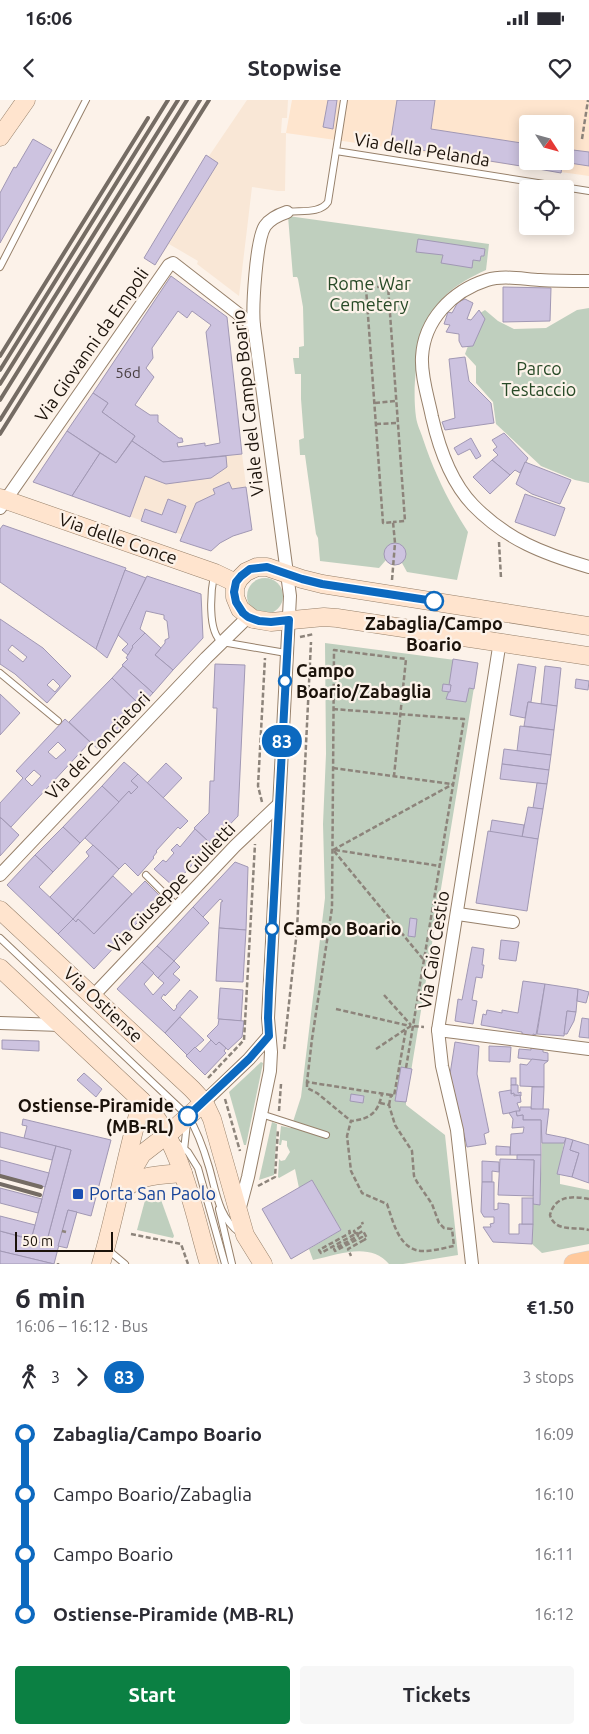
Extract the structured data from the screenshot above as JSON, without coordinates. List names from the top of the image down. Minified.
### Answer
{"streets":{"street":["Via Giovanni da Empoli","Viale del Campo Boario","Via delle Conce","Via dei Conciatori","Via Giuseppe Giulietti","Via Caio Cestio","Via Ostiense"],"lane":["Via della Pelanda"]},"crossings":[["Via della Pelanda","Viale del Campo Boario"],["Via Giovanni da Empoli","Viale del Campo Boario"],["Via Giovanni da Empoli","Via delle Conce"],["Viale del Campo Boario","Via delle Conce"],["Viale del Campo Boario","Via dei Conciatori"],["Via delle Conce","Via dei Conciatori"],["Via Giuseppe Giulietti","Via Ostiense"]],"parks":["Rome War Cemetery","Parco Testaccio"],"places":{"other":["Zabaglia/Campo Boario","Campo Boario/Zabaglia","Campo Boario","Ostiense-Piramide (MB-RL)"],"transit":["Porta San Paolo"]},"lines":["bus line 83"],"house_numbers":["56d"],"scale_bar":"50 m","north":"bottom right","page":{"status":"16:06","header":"Stopwise","on_map":"83","scale":"50 m","heading":["6 min","16:06 – 16:12 · Bus","€1.50"],"legs":["3","83","3 stops"],"list":[{"name":"Zabaglia/Campo Boario","value":"16:09"},{"name":"Campo Boario/Zabaglia","value":"16:10"},{"name":"Campo Boario","value":"16:11"},{"name":"Ostiense-Piramide (MB-RL)","value":"16:12"}],"buttons":["Start","Tickets"]}}
